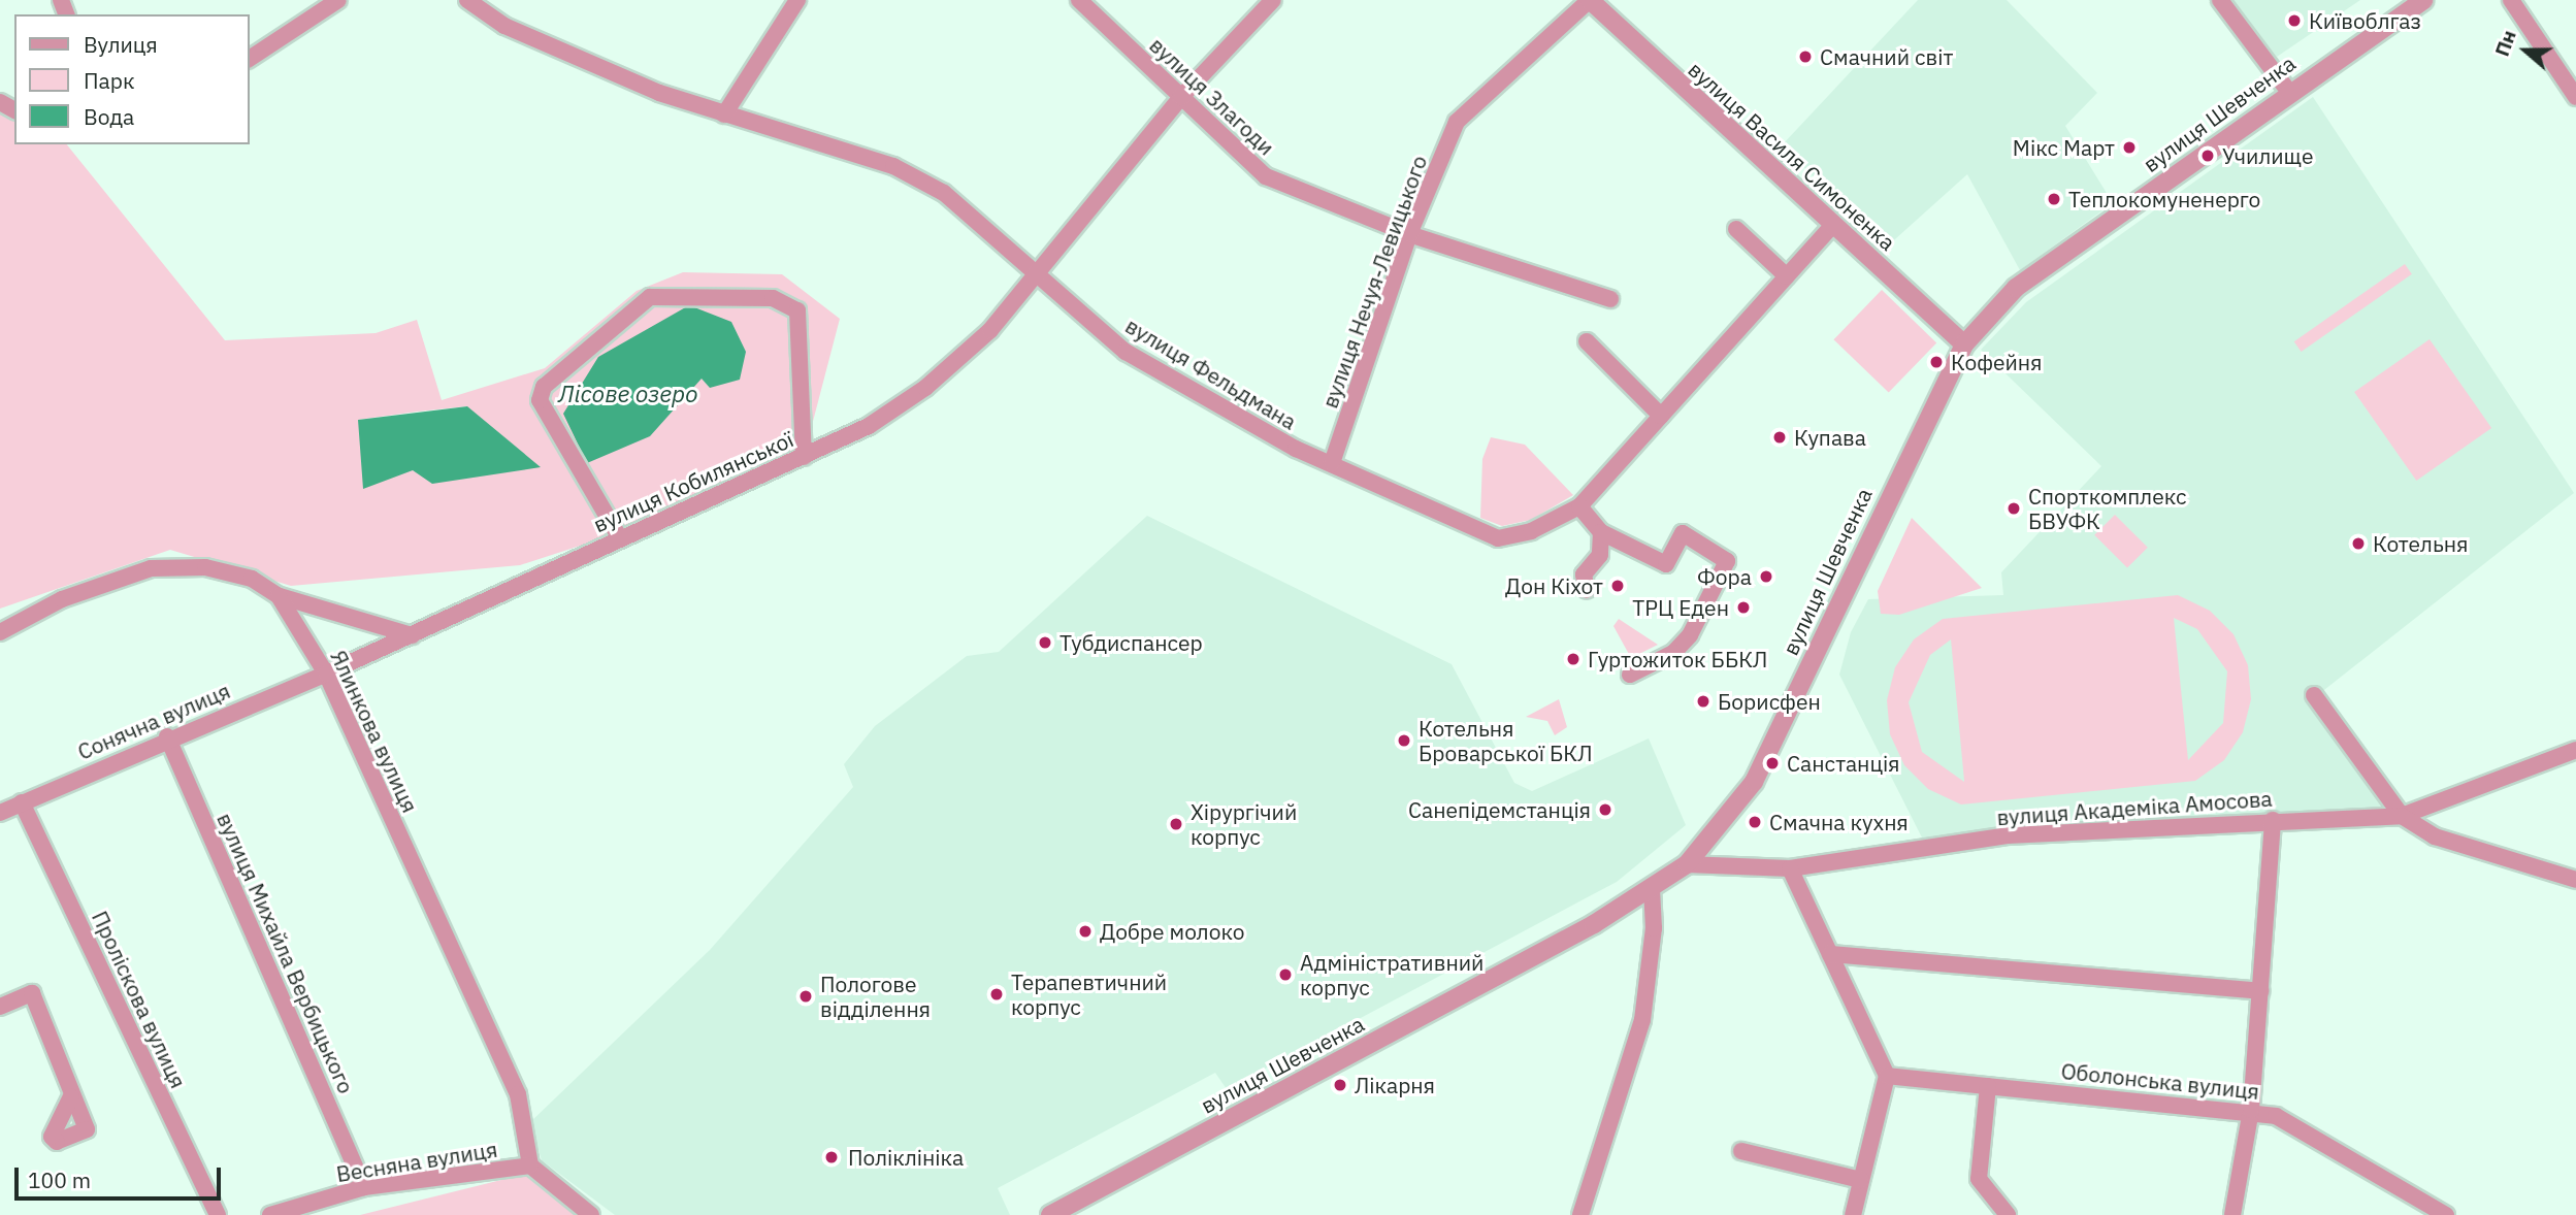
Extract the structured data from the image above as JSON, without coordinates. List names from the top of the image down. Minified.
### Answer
{"streets":{"street":["вулиця Злагоди","вулиця Шевченка","вулиця Василя Симоненка","вулиця Нечуя-Левицького","вулиця Фельдмана","вулиця Кобилянської","Сонячна вулиця","Ялинкова вулиця","вулиця Академіка Амосова","вулиця Михайла Вербицького","Проліскова вулиця","Оболонська вулиця","Весняна вулиця"]},"crossings":[["вулиця Злагоди","вулиця Нечуя-Левицького"],["вулиця Злагоди","вулиця Кобилянської"],["вулиця Шевченка","вулиця Василя Симоненка"],["вулиця Шевченка","вулиця Академіка Амосова"],["вулиця Василя Симоненка","вулиця Нечуя-Левицького"],["вулиця Василя Симоненка","вулиця Фельдмана"],["вулиця Нечуя-Левицького","вулиця Фельдмана"],["вулиця Фельдмана","вулиця Кобилянської"],["вулиця Кобилянської","Сонячна вулиця"],["вулиця Кобилянської","Ялинкова вулиця"],["Сонячна вулиця","Ялинкова вулиця"],["Сонячна вулиця","вулиця Михайла Вербицького"],["Сонячна вулиця","Проліскова вулиця"],["Ялинкова вулиця","Весняна вулиця"],["вулиця Михайла Вербицького","Весняна вулиця"]],"water":["Лісове озеро"],"places":["Київоблгаз","Смачний світ","Мікс Март","Училище","Теплокомуненерго","Кофейня","Купава","Спорткомплекс БВУФК","Котельня","Фора","Дон Кіхот","ТРЦ Еден","Тубдиспансер","Гуртожиток ББКЛ","Борисфен","Котельня Броварської БКЛ","Санстанція","Санепідемстанція","Смачна кухня","Хірургічий корпус","Добре молоко","Адміністративний корпус","Терапевтичний корпус","Пологове відділення","Лікарня","Поліклініка"],"legend":["Вулиця","Парк","Вода"],"scale_bar":"100 m","north":"left"}
